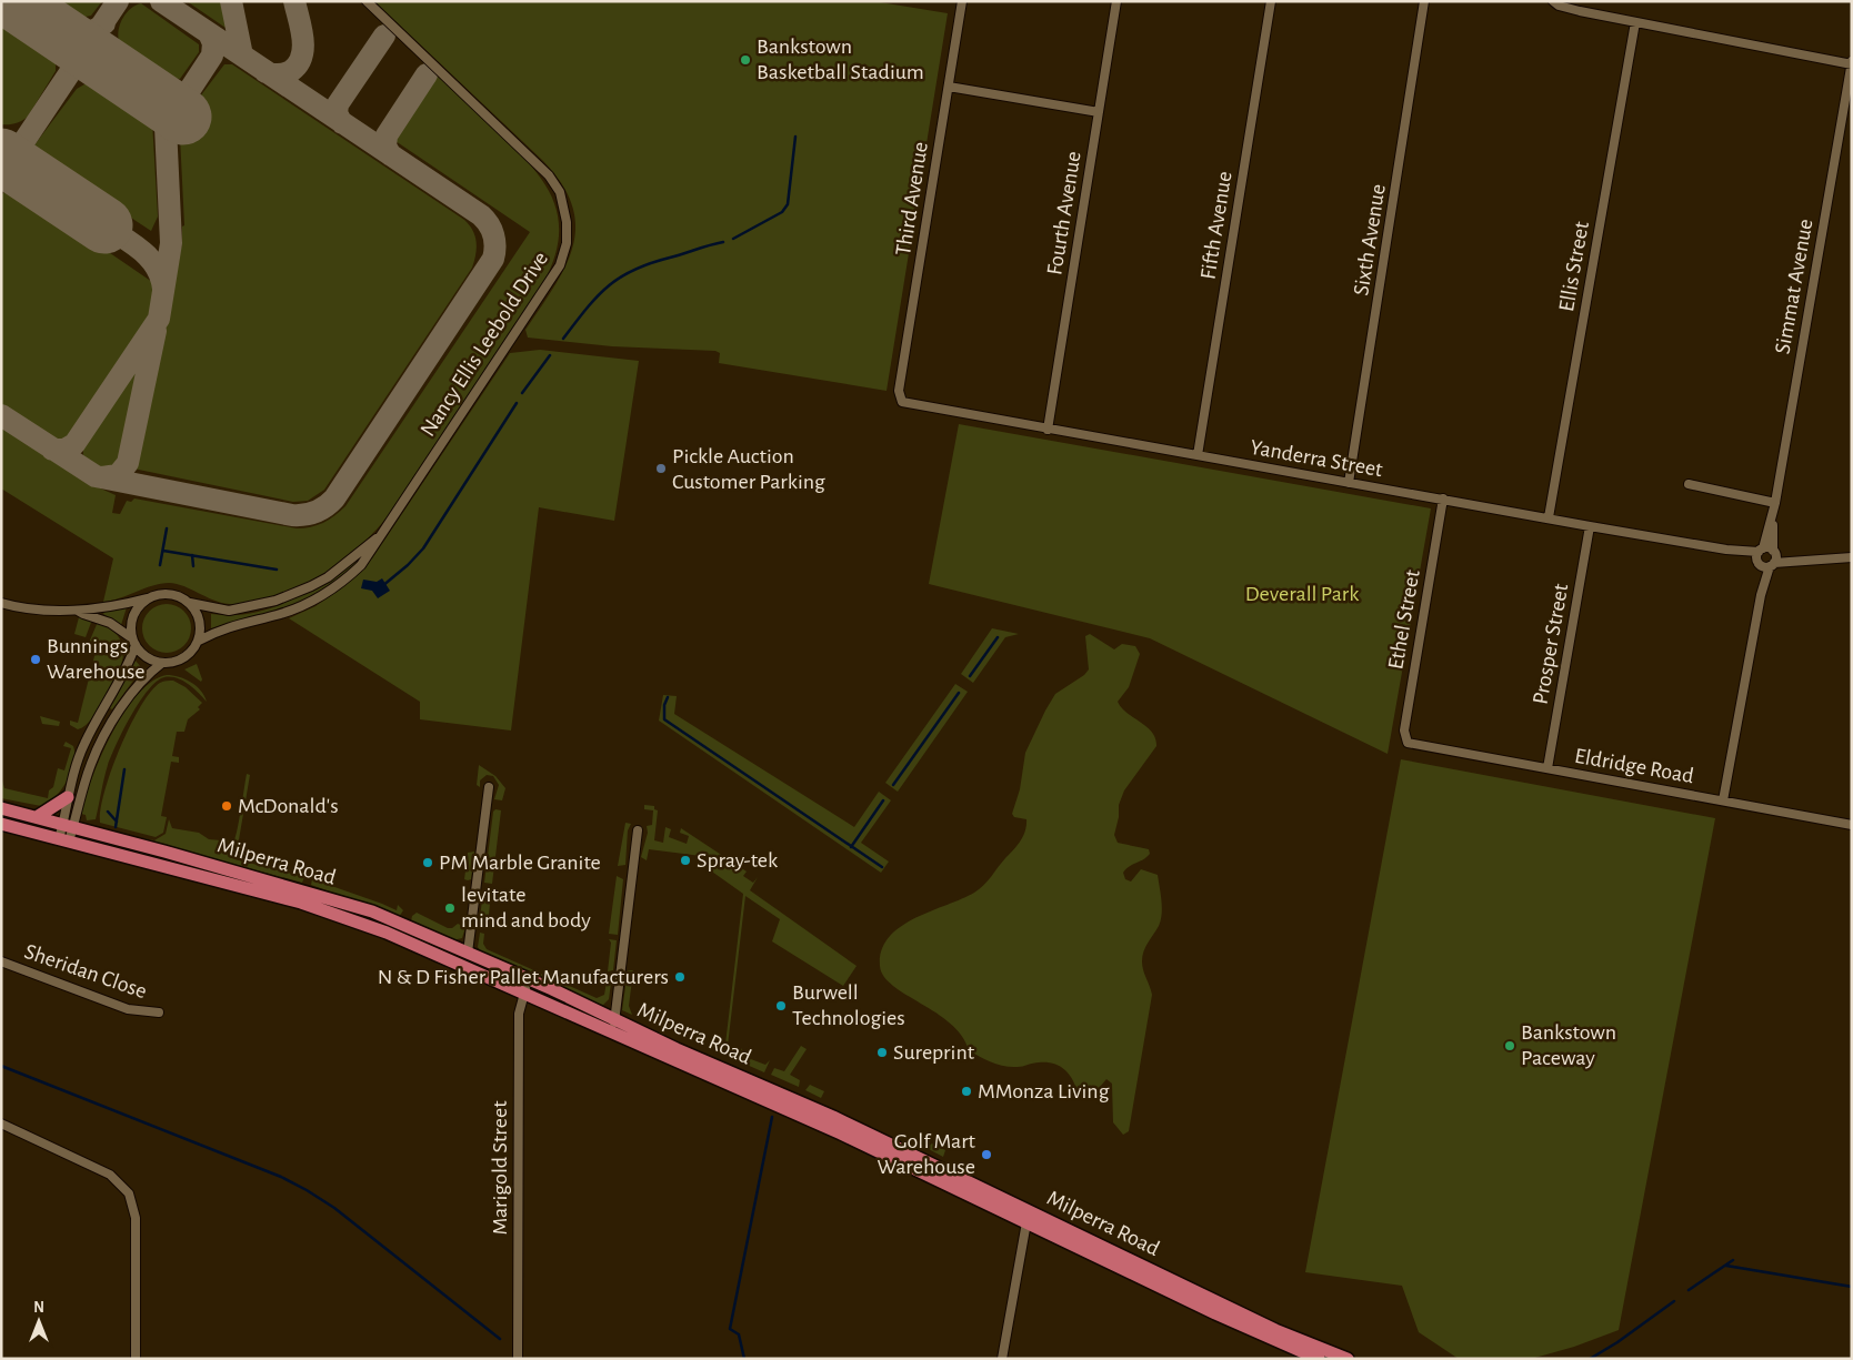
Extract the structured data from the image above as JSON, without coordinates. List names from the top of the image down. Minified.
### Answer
{"streets":{"highway":["Milperra Road"],"street":["Third Avenue","Fourth Avenue","Fifth Avenue","Sixth Avenue","Ellis Street","Simmat Avenue","Nancy Ellis Leebold Drive","Yanderra Street","Ethel Street","Prosper Street","Eldridge Road","Sheridan Close","Marigold Street"]},"crossings":[["Third Avenue","Yanderra Street"],["Fourth Avenue","Yanderra Street"],["Fifth Avenue","Yanderra Street"],["Sixth Avenue","Yanderra Street"],["Ellis Street","Yanderra Street"],["Simmat Avenue","Yanderra Street"],["Simmat Avenue","Eldridge Road"],["Yanderra Street","Ethel Street"],["Yanderra Street","Prosper Street"],["Ethel Street","Eldridge Road"],["Prosper Street","Eldridge Road"],["Milperra Road","Marigold Street"]],"parks":["Deverall Park"],"places":["Bankstown Basketball Stadium","Pickle Auction Customer Parking","Bunnings Warehouse","McDonald's","Spray-tek","PM Marble Granite","levitate mind and body","N & D Fisher Pallet Manufacturers","Burwell Technologies","Bankstown Paceway","Sureprint","MMonza Living","Golf Mart Warehouse"],"north":"top"}
